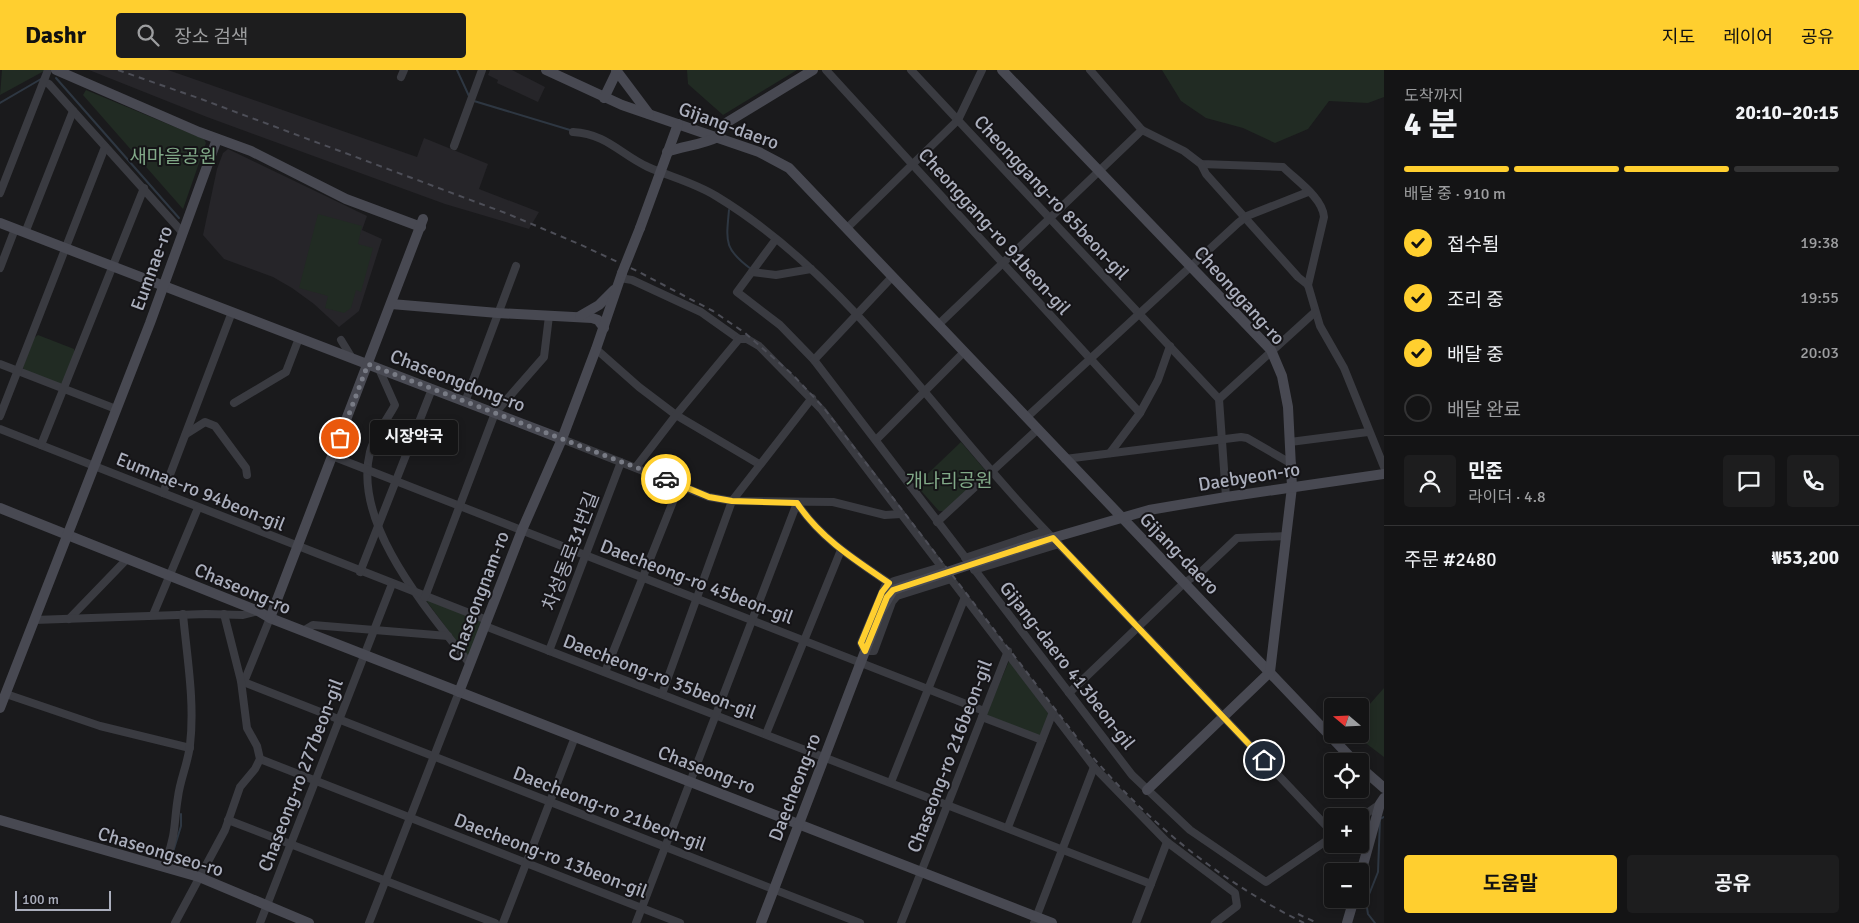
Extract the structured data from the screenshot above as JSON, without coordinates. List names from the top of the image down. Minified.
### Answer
{"streets":{"street":["Gijang-daero","Cheonggang-ro 85beon-gil","Cheonggang-ro 91beon-gil","Eumnae-ro","Cheonggang-ro","Chaseongdong-ro","Daebyeon-ro","Eumnae-ro 94beon-gil","차성동로31번길","Daecheong-ro 45beon-gil","Chaseong-ro","Chaseongnam-ro","Gijang-daero 413beon-gil","Daecheong-ro 35beon-gil","Chaseong-ro 216beon-gil","Chaseong-ro 277beon-gil","Daecheong-ro","Daecheong-ro 21beon-gil","Chaseongseo-ro","Daecheong-ro 13beon-gil"]},"crossings":[["Gijang-daero","Cheonggang-ro"],["Gijang-daero","Daebyeon-ro"],["Eumnae-ro","Chaseongdong-ro"],["Eumnae-ro","Eumnae-ro 94beon-gil"],["Eumnae-ro","Chaseong-ro"],["Cheonggang-ro","Daebyeon-ro"],["Chaseongdong-ro","차성동로31번길"],["Chaseongdong-ro","Chaseongnam-ro"],["Eumnae-ro 94beon-gil","Chaseong-ro"],["Eumnae-ro 94beon-gil","Daecheong-ro 35beon-gil"],["차성동로31번길","Daecheong-ro 45beon-gil"],["차성동로31번길","Daecheong-ro 35beon-gil"],["Daecheong-ro 45beon-gil","Chaseongnam-ro"],["Daecheong-ro 45beon-gil","Daecheong-ro"],["Chaseong-ro","Chaseongnam-ro"],["Chaseong-ro","Chaseong-ro 216beon-gil"],["Chaseong-ro","Chaseong-ro 277beon-gil"],["Chaseong-ro","Daecheong-ro"],["Chaseongnam-ro","Daecheong-ro 35beon-gil"],["Chaseongnam-ro","Daecheong-ro 21beon-gil"],["Chaseongnam-ro","Daecheong-ro 13beon-gil"],["Daecheong-ro 35beon-gil","Chaseong-ro 216beon-gil"],["Daecheong-ro 35beon-gil","Daecheong-ro"],["Chaseong-ro 277beon-gil","Daecheong-ro 21beon-gil"],["Chaseong-ro 277beon-gil","Chaseongseo-ro"],["Chaseong-ro 277beon-gil","Daecheong-ro 13beon-gil"],["Daecheong-ro","Daecheong-ro 21beon-gil"]],"parks":["새마을공원","개나리공원"],"places":["시장약국"],"scale_bar":"100 m","north":"left","page":{"header":"Dashr","search":"장소 검색","nav":["지도","레이어","공유"],"heading":["4 분","도착까지","20:10–20:15"],"panel":["민준","라이더 · 4.8","주문 #2480","₩53,200"],"bar":"배달 중 · 910 m","list":[["접수됨","19:38"],["조리 중","19:55"],["배달 중","20:03"],"배달 완료"],"bubble":"시장약국","map_buttons":["+","−"],"buttons":["도움말","공유"],"scale":"100 m"}}
